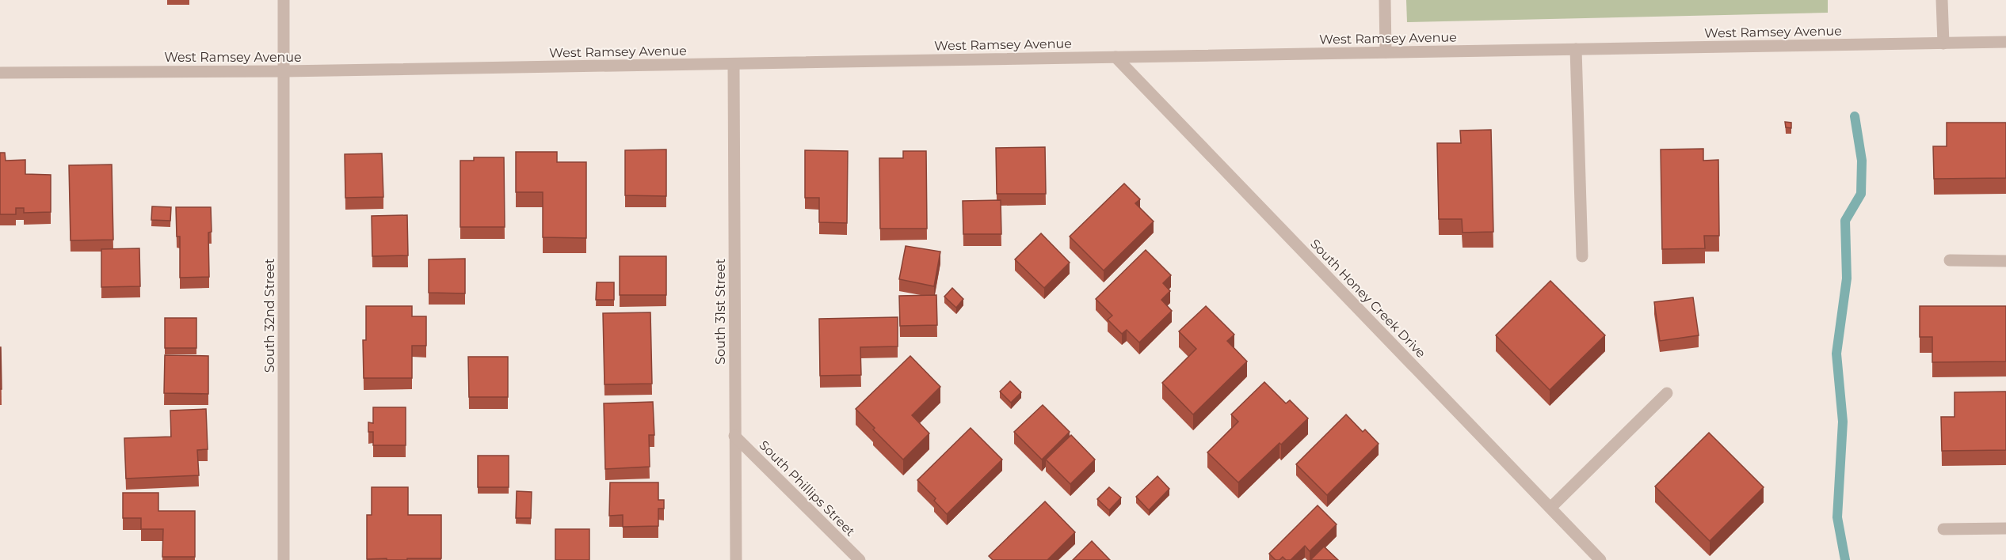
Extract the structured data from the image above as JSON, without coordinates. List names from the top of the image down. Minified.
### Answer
{"streets":{"street":["West Ramsey Avenue","South Honey Creek Drive","South 31st Street","South 32nd Street","South Phillips Street"]},"crossings":[["West Ramsey Avenue","South Honey Creek Drive"],["West Ramsey Avenue","South 31st Street"],["West Ramsey Avenue","South 32nd Street"],["South 31st Street","South Phillips Street"]]}
